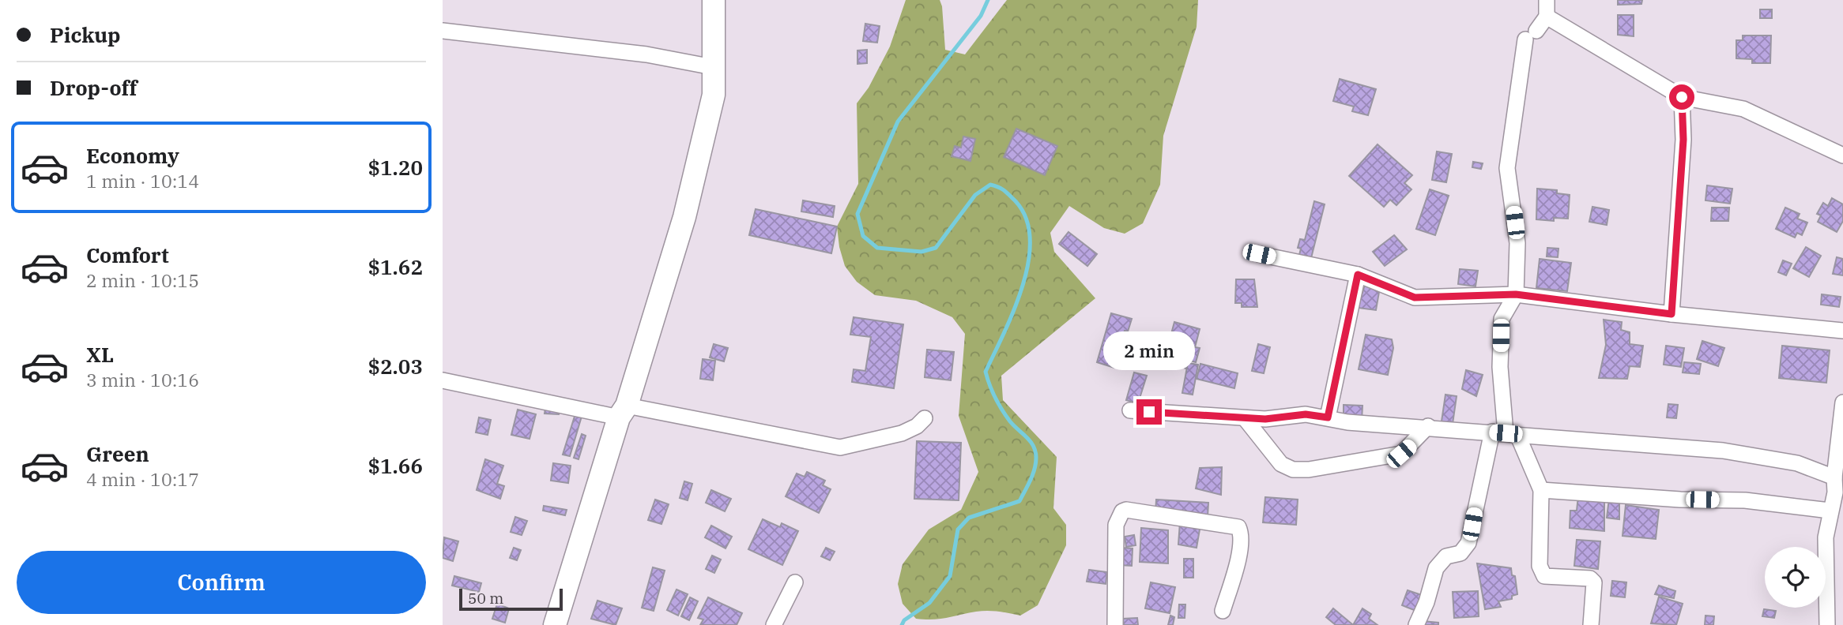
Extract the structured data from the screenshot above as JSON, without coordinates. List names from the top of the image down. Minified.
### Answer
{"scale_bar":"50 m","page":{"banner":["Pickup","Drop-off"],"list":[{"name":"Economy","note":"1 min · 10:14","value":"$1.20"},{"name":"Comfort","note":"2 min · 10:15","value":"$1.62"},{"name":"XL","note":"3 min · 10:16","value":"$2.03"},{"name":"Green","note":"4 min · 10:17","value":"$1.66"}],"bubble":"2 min","buttons":"Confirm","scale":"50 m"}}
